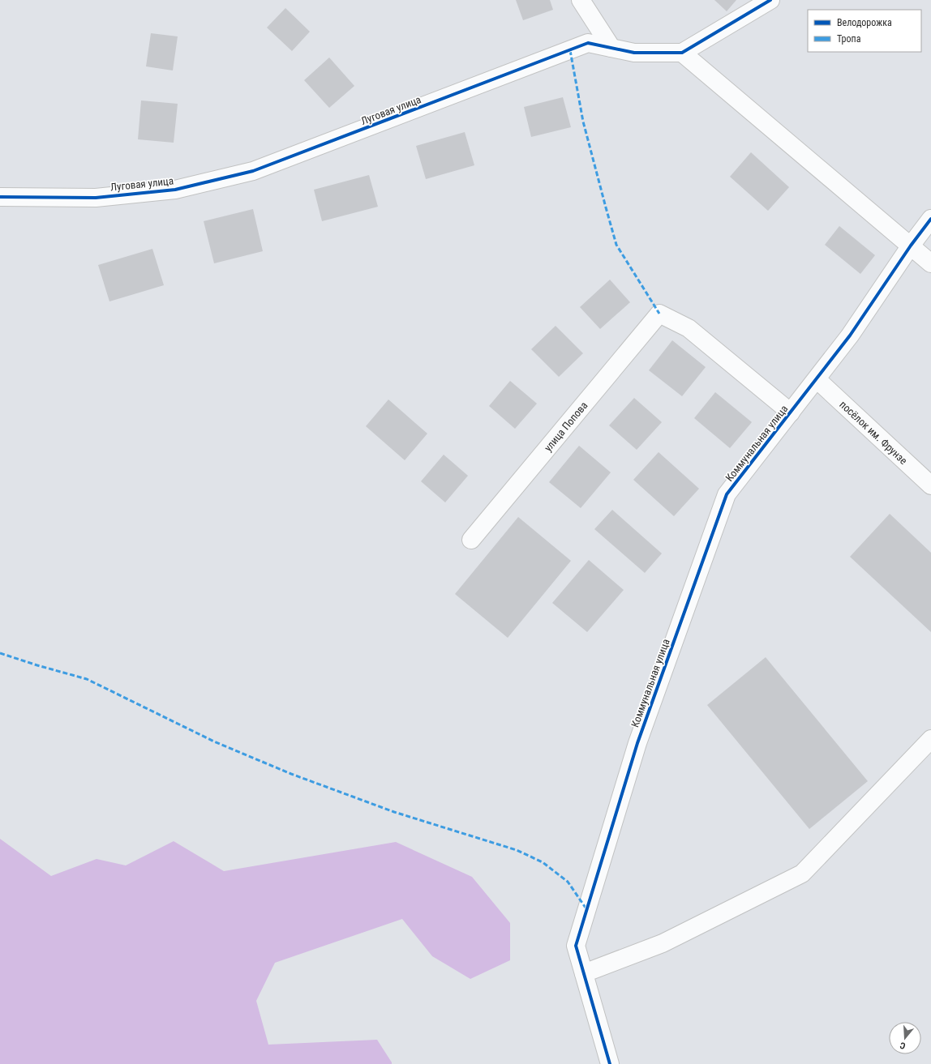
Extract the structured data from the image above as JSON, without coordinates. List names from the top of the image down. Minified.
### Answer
{"streets":{"street":["Луговая улица","улица Попова","посёлок им. Фрунзе","Коммунальная улица"]},"crossings":[["улица Попова","Коммунальная улица"],["посёлок им. Фрунзе","Коммунальная улица"]],"legend":["Велодорожка","Тропа"],"north":"bottom"}
